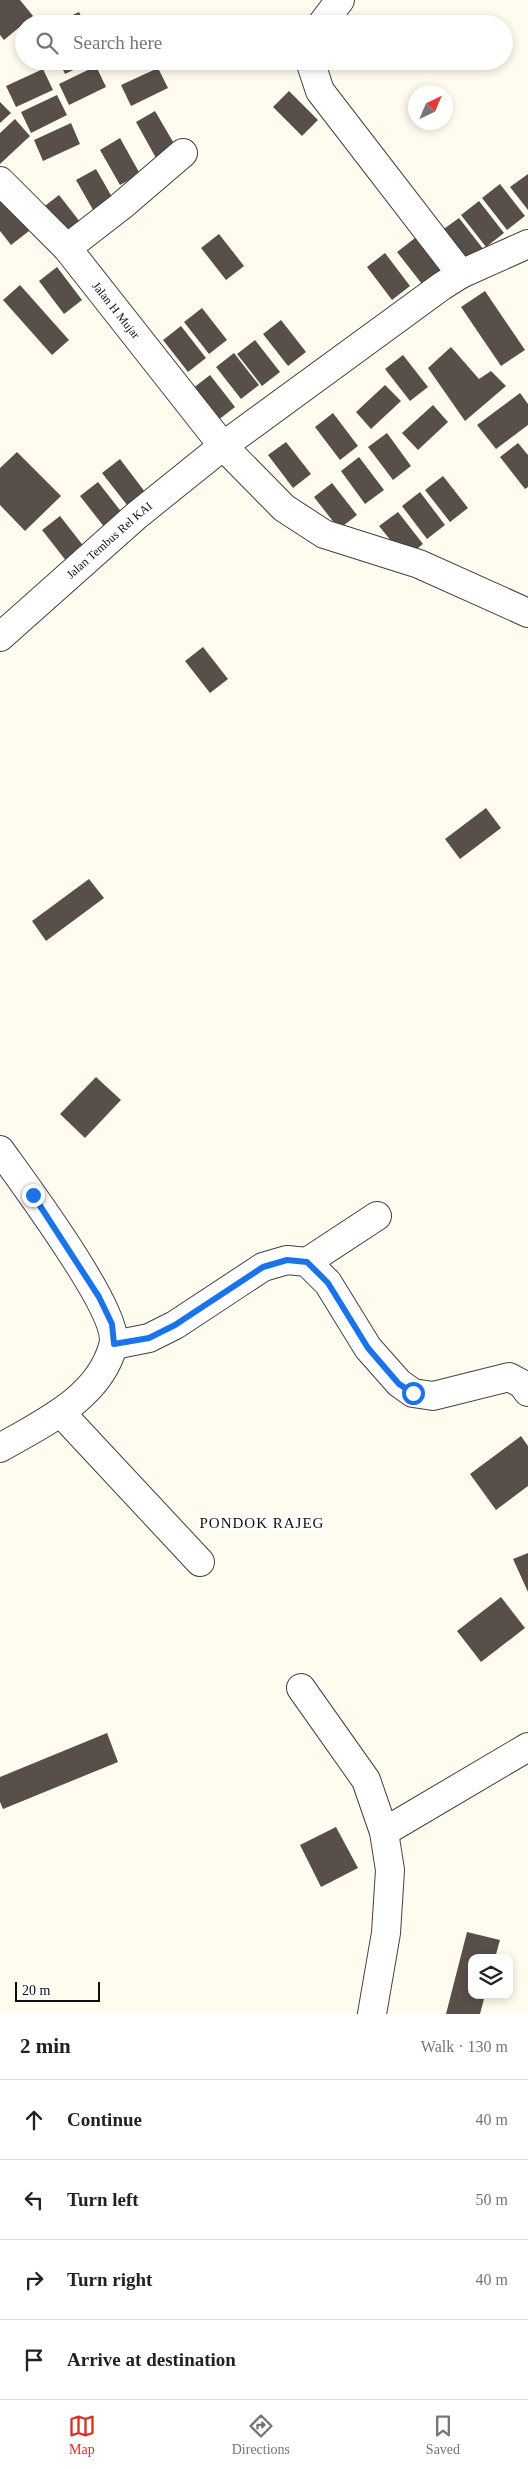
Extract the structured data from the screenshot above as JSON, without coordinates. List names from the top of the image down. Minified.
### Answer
{"streets":{"street":["Jalan H Mujar","Jalan Tembus Rel KAI"]},"crossings":[["Jalan H Mujar","Jalan Tembus Rel KAI"]],"districts":["PONDOK RAJEG"],"scale_bar":"20 m","north":"top right","page":{"search":"Search here","scale":"20 m","heading":["2 min","Walk · 130 m"],"list":[["Continue","40 m"],["Turn left","50 m"],["Turn right","40 m"],"Arrive at destination"],"nav":["Map","Directions","Saved"]}}
